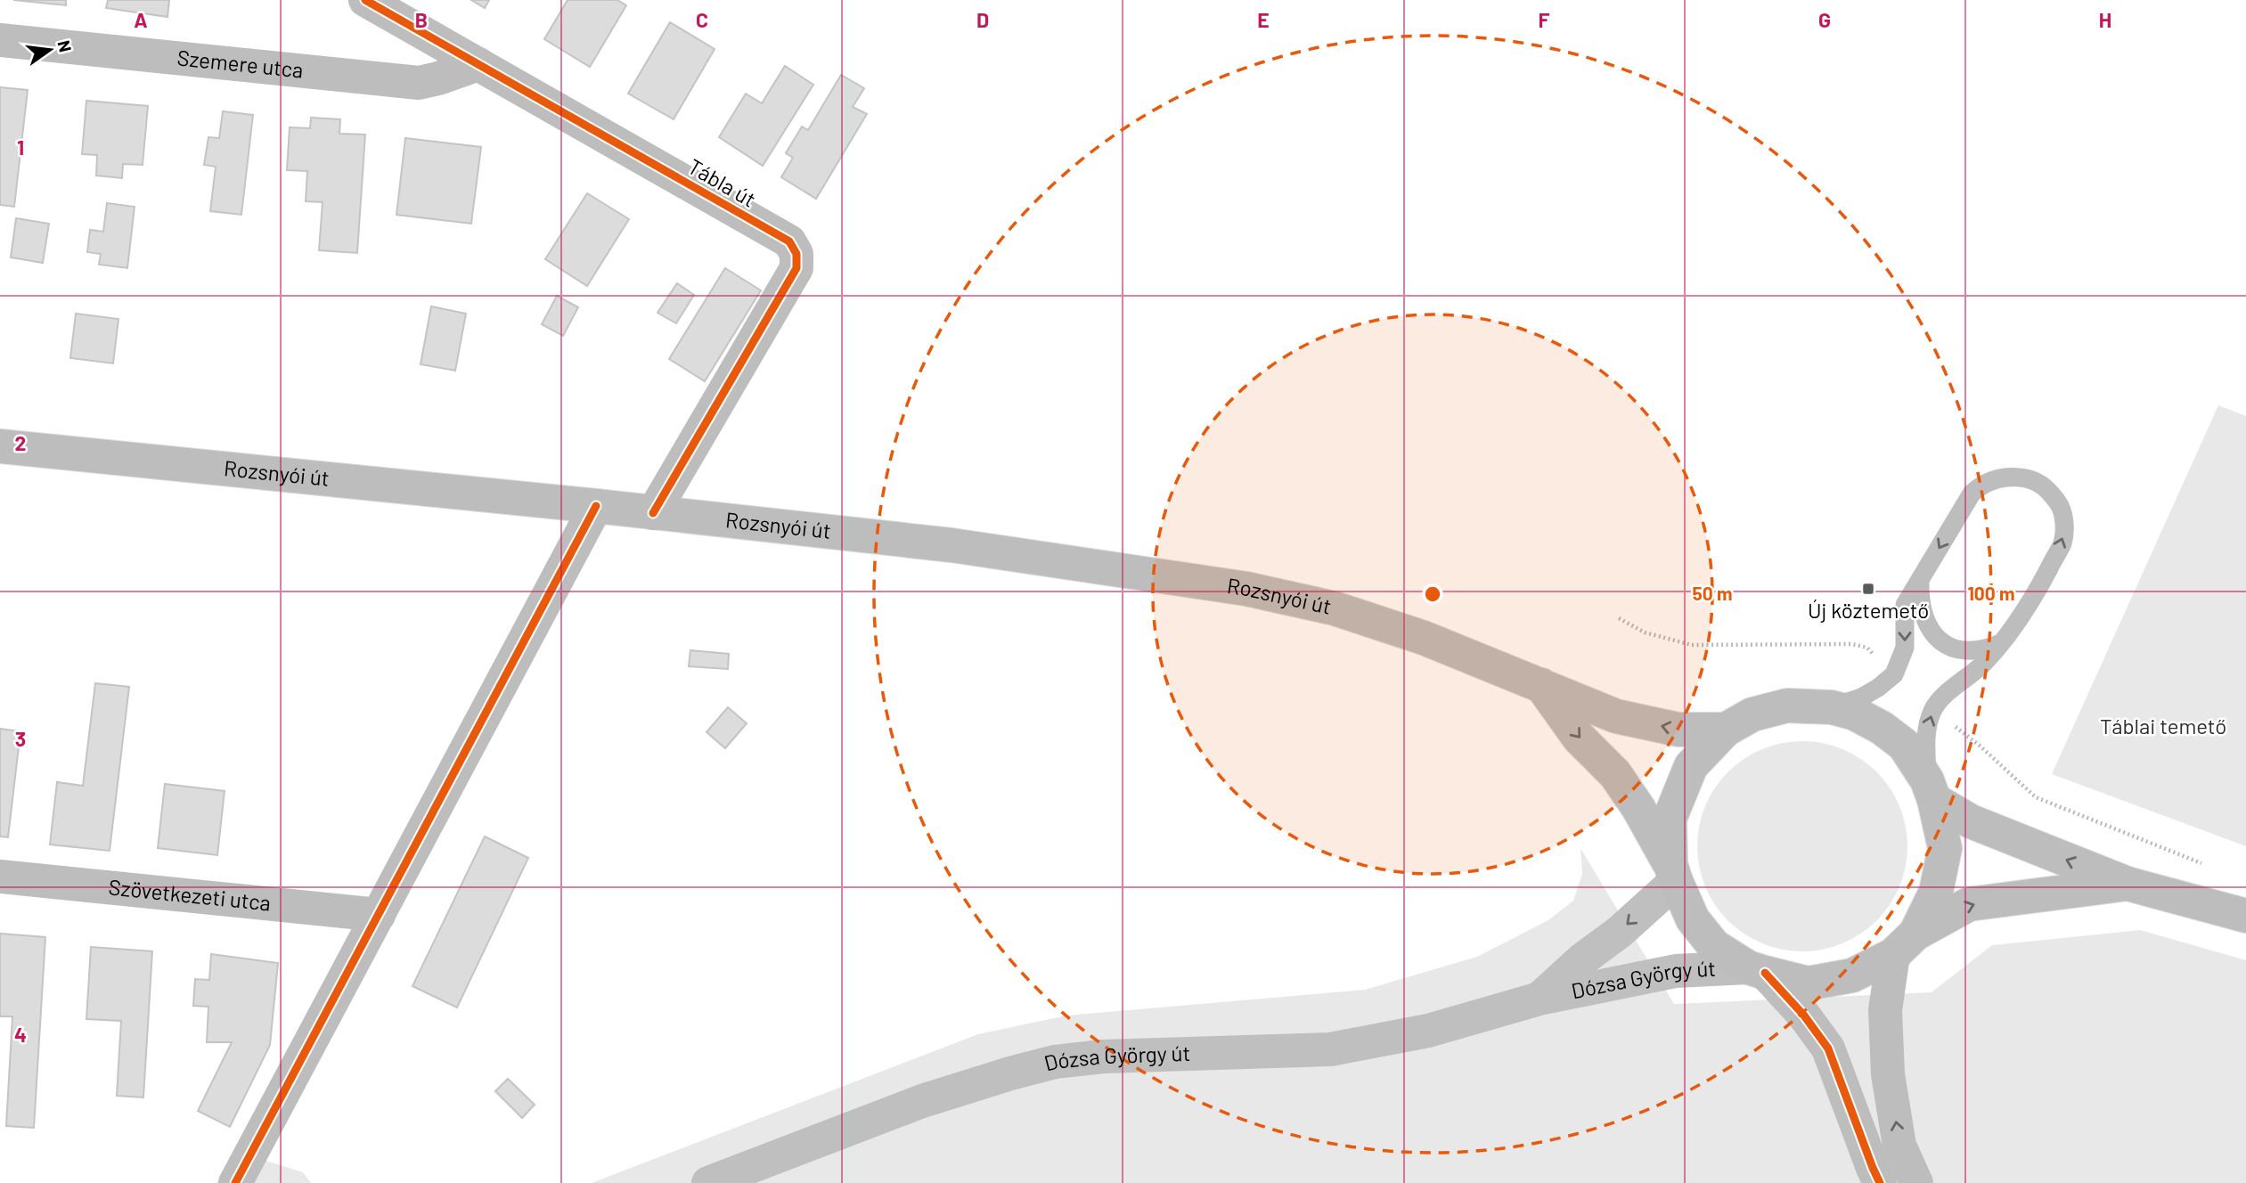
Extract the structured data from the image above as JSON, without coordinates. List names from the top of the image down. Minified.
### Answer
{"streets":{"main road":["Szemere utca","Tábla út","Rozsnyói út","Szövetkezeti utca","Dózsa György út"]},"crossings":[["Szemere utca","Tábla út"],["Tábla út","Rozsnyói út"]],"parks":["Táblai temető"],"places":{"transit":["Új köztemető"]},"north":"right","grid":{"columns":["A","B","C","D","E","F","G","H"],"rows":["1","2","3","4"]},"rings":["50 m","100 m"]}
